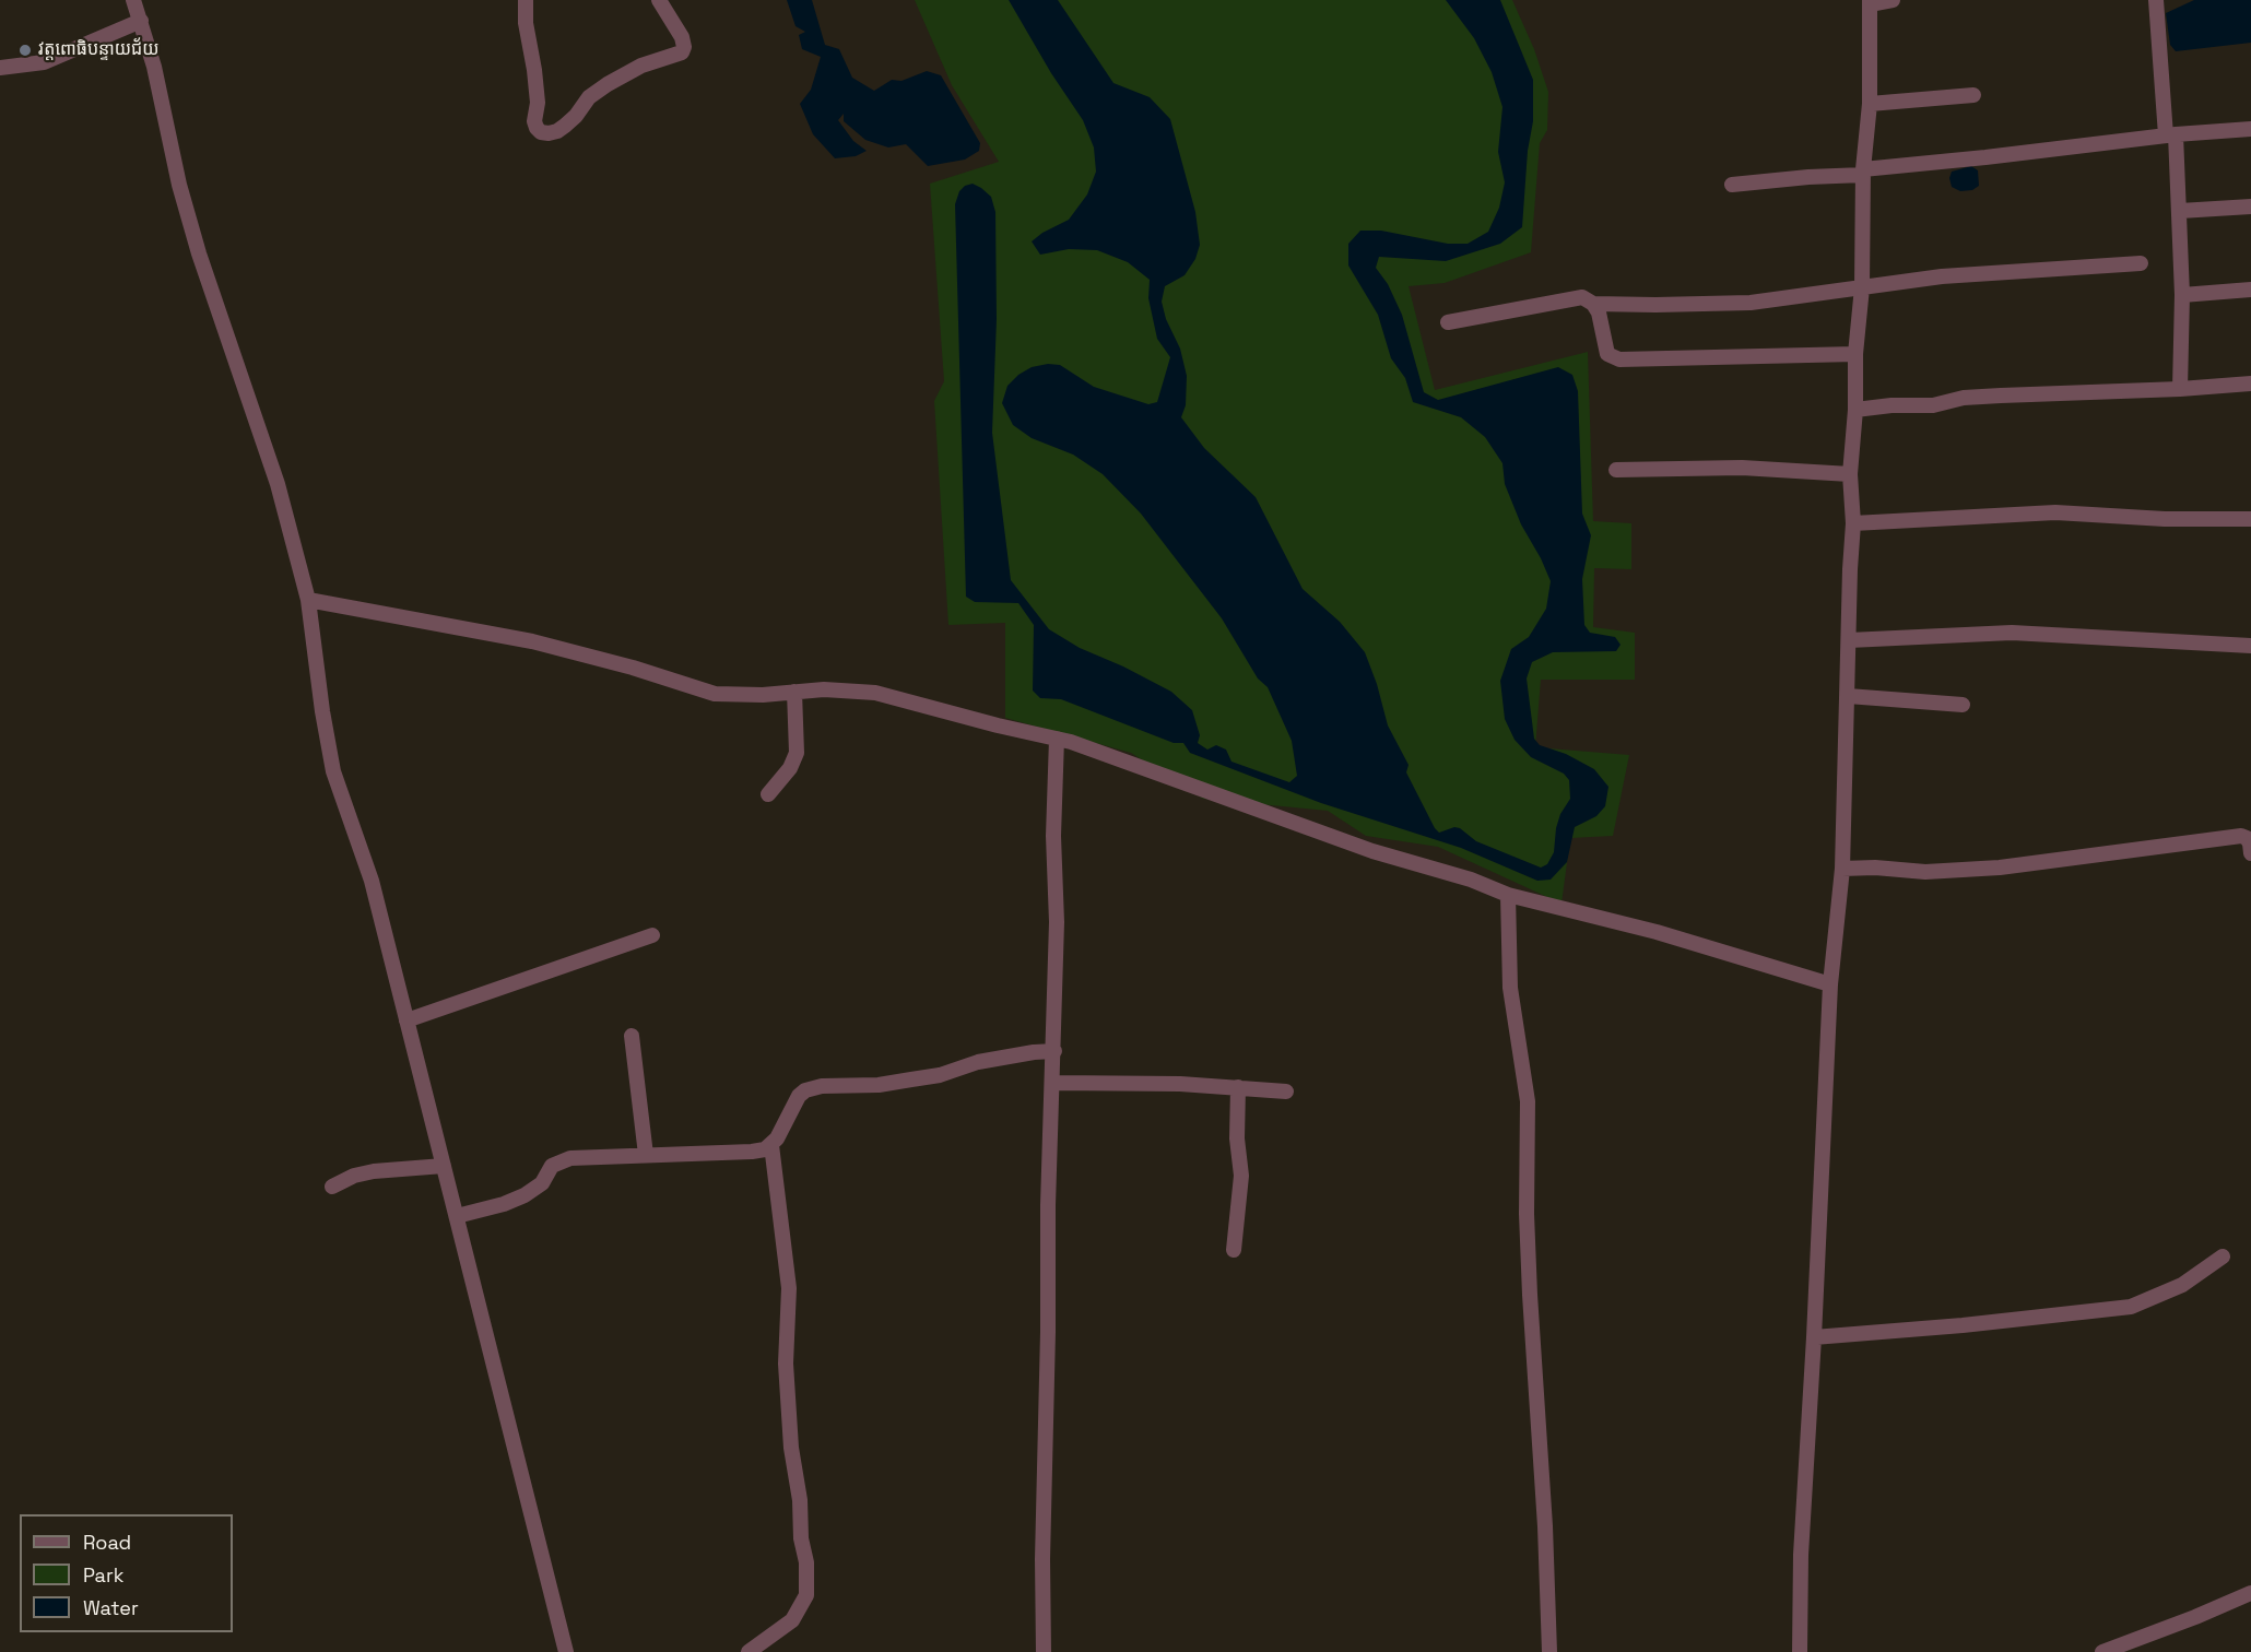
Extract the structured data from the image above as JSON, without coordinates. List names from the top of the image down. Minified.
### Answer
{"places":["វត្តពោធិបន្ទាយជ័យ"],"legend":["Road","Park","Water"]}
